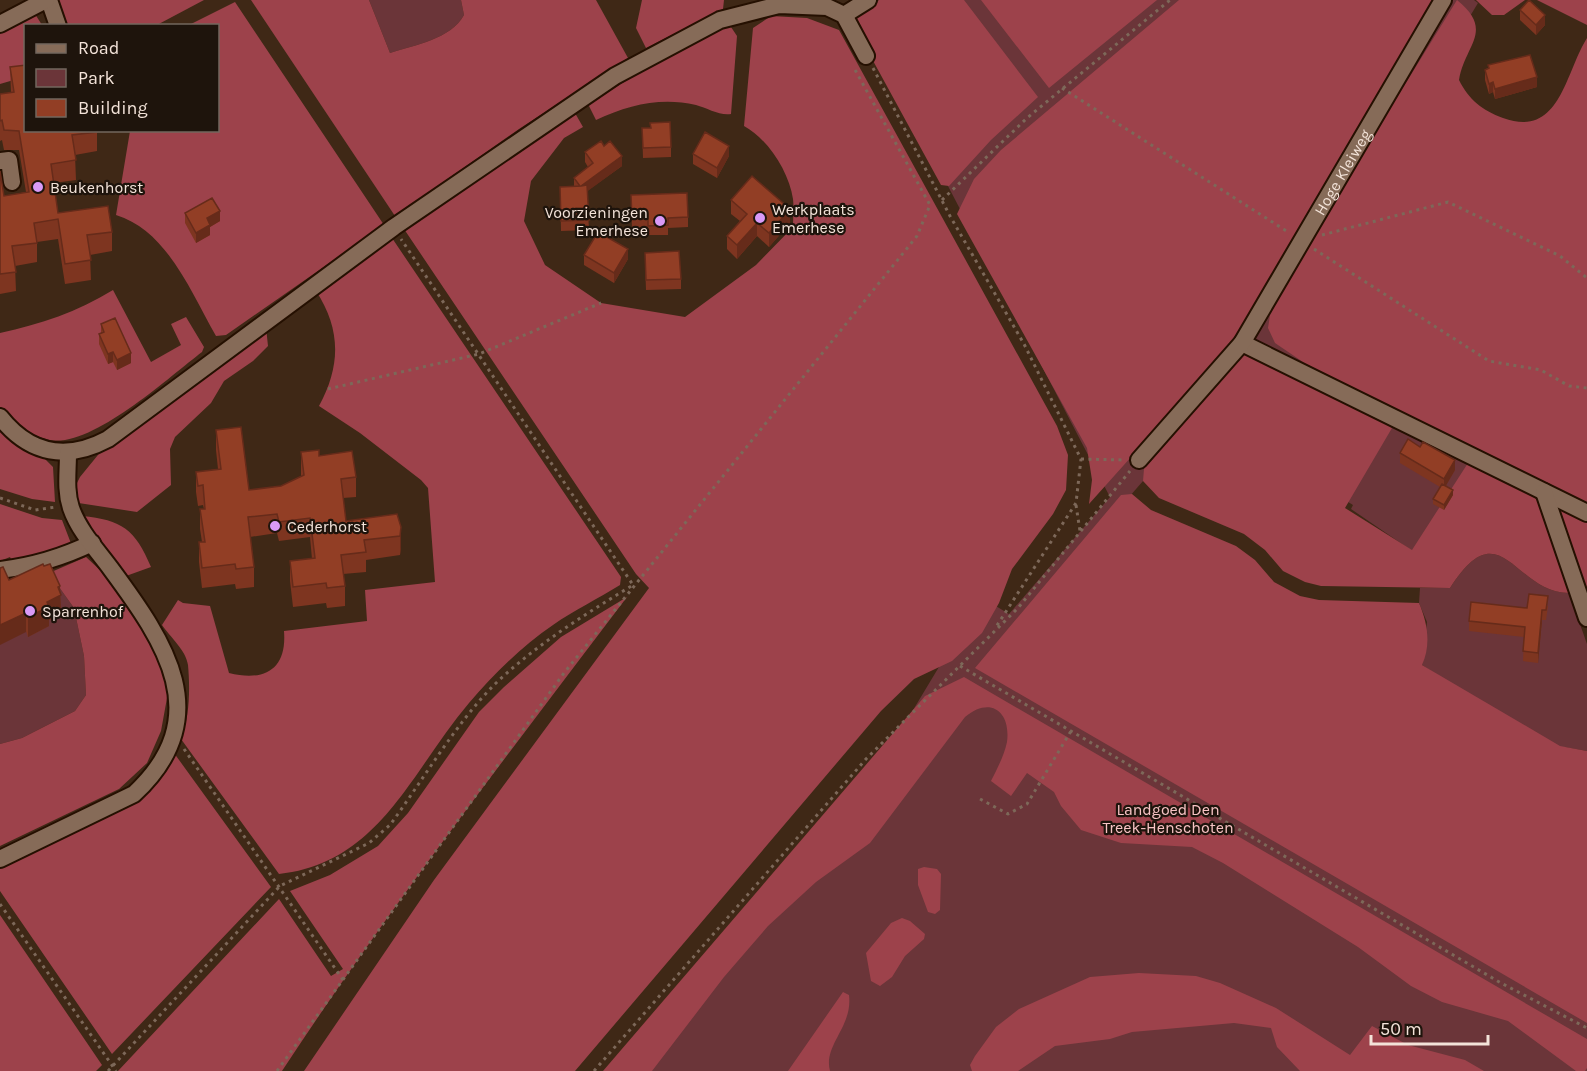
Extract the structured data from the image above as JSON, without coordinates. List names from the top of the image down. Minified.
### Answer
{"streets":{"street":["Hoge Kleiweg"]},"parks":["Landgoed Den Treek-Henschoten"],"places":["Beukenhorst","Werkplaats Emerhese","Voorzieningen Emerhese","Cederhorst","Sparrenhof"],"legend":["Road","Park","Building"],"scale_bar":"50 m"}
